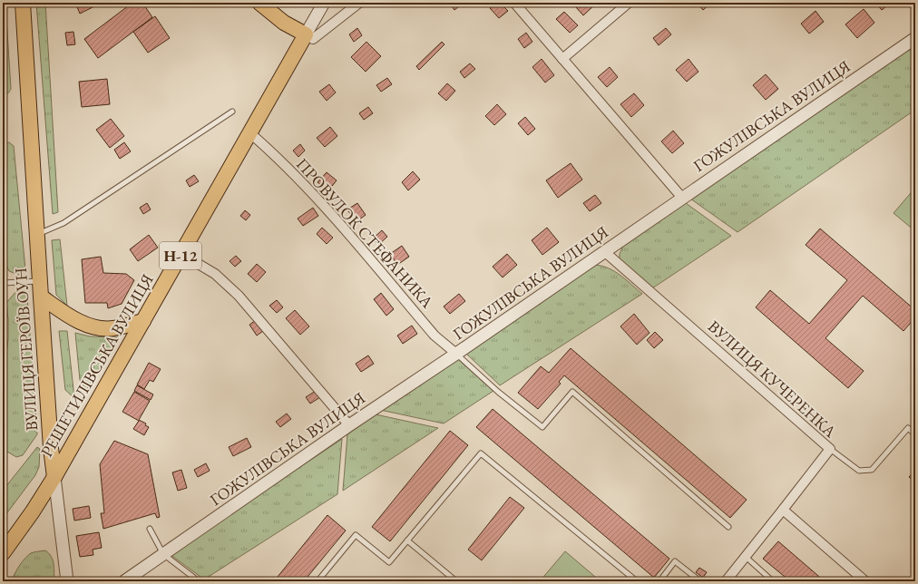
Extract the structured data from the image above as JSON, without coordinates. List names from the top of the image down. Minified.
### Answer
{"streets":{"main road":["Н-12","ВУЛИЦЯ ГЕРОЇВ ОУН","РЕШЕТИЛІВСЬКА ВУЛИЦЯ"],"street":["ГОЖУЛІВСЬКА ВУЛИЦЯ","ПРОВУЛОК СТЕФАНИКА","ВУЛИЦЯ КУЧЕРЕНКА"]},"crossings":[["ГОЖУЛІВСЬКА ВУЛИЦЯ","ПРОВУЛОК СТЕФАНИКА"],["ГОЖУЛІВСЬКА ВУЛИЦЯ","ВУЛИЦЯ КУЧЕРЕНКА"],["ПРОВУЛОК СТЕФАНИКА","РЕШЕТИЛІВСЬКА ВУЛИЦЯ"],["ВУЛИЦЯ ГЕРОЇВ ОУН","РЕШЕТИЛІВСЬКА ВУЛИЦЯ"]]}
